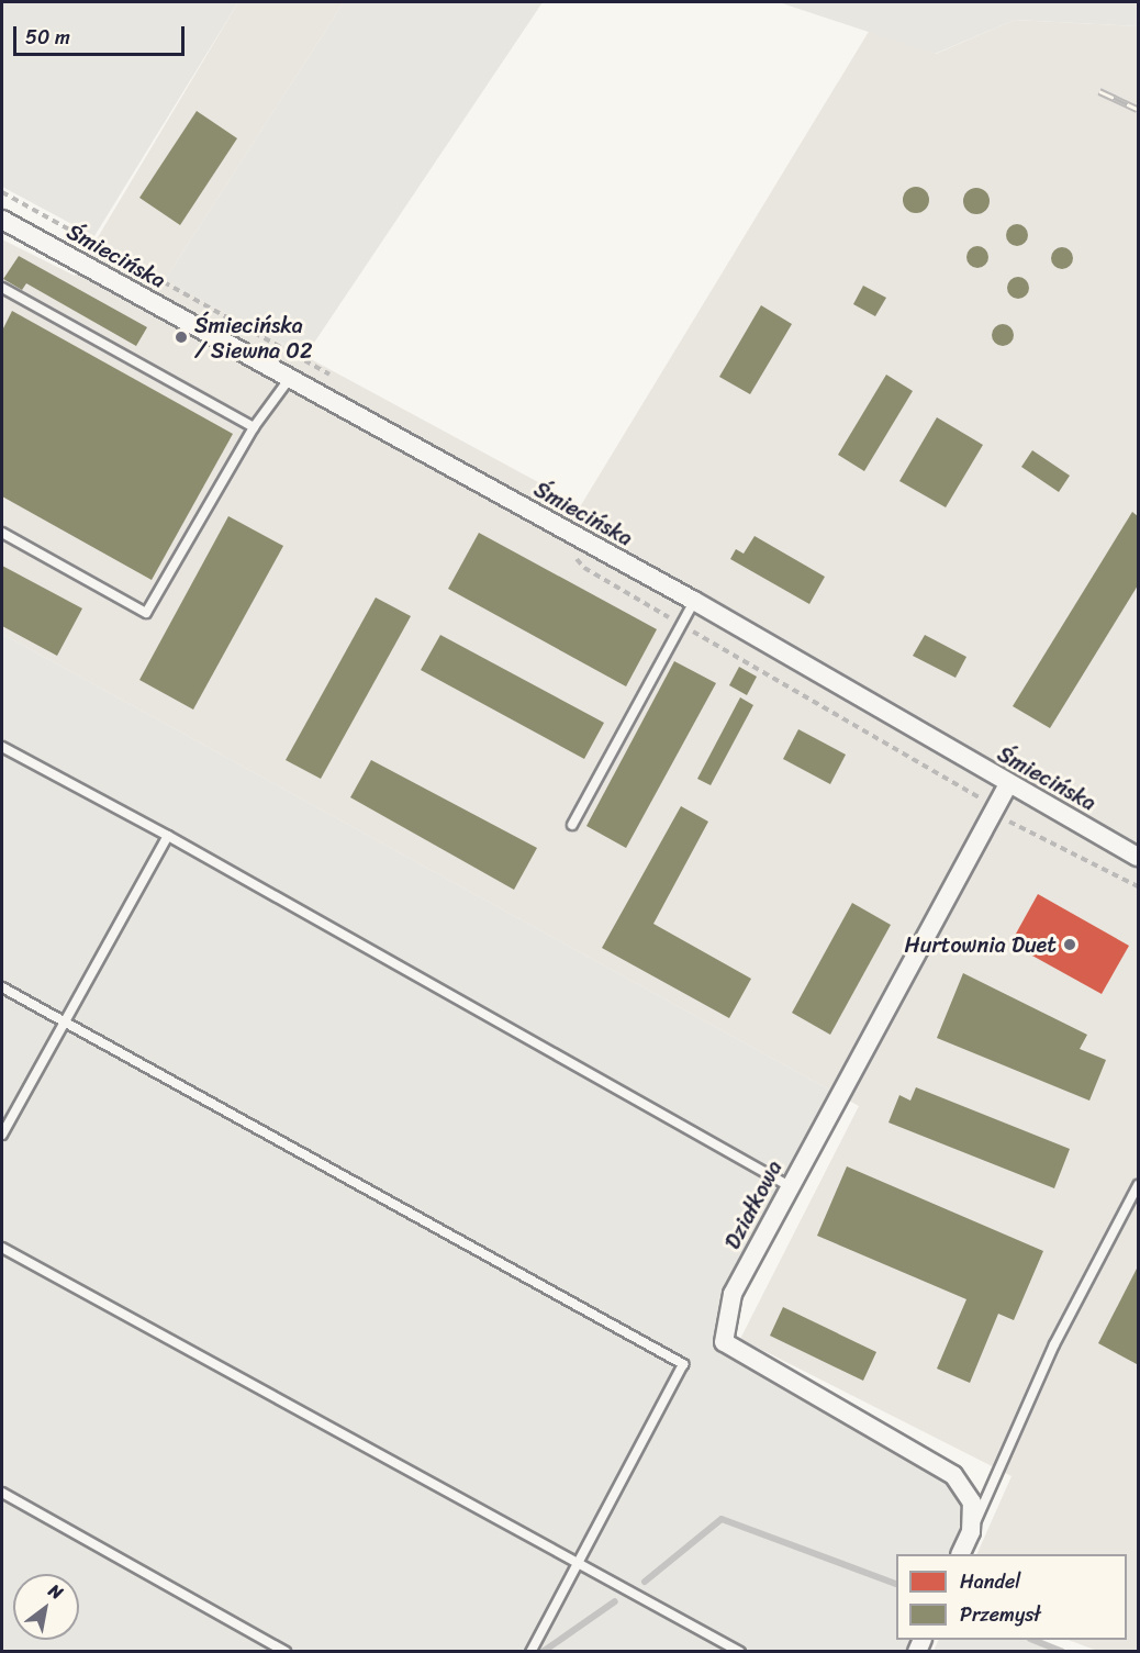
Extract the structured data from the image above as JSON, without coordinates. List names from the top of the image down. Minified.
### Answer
{"streets":{"street":["Śmiecińska","Działkowa"]},"crossings":[["Śmiecińska","Działkowa"]],"places":["Śmiecińska / Siewna 02","Hurtownia Duet"],"legend":["Handel","Przemysł"],"scale_bar":"50 m","north":"top right"}
